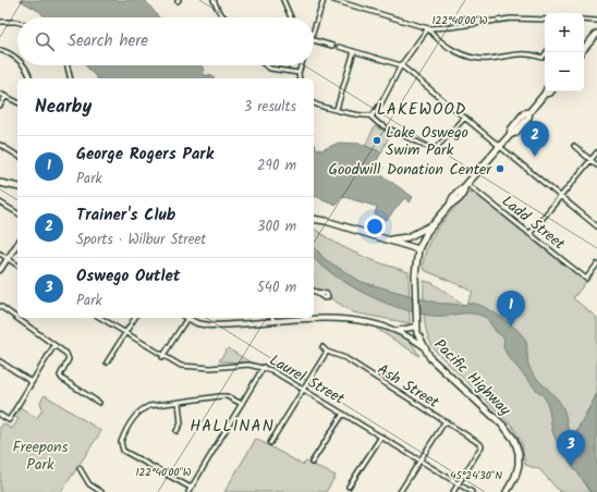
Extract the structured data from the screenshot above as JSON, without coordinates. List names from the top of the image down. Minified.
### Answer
{"streets":{"main road":["Pacific Highway"],"street":["Ladd Street","Laurel Street","Ash Street"]},"crossings":[["Laurel Street","Ash Street"]],"districts":["LAKEWOOD","HALLINAN"],"parks":["Freepons Park"],"places":["Lake Oswego Swim Park","Goodwill Donation Center"],"page":{"map_buttons":["+","−"],"search":"Search here","heading":["Nearby","3 results"],"pins":["2","1","3"],"list":[{"mark":"1","name":"George Rogers Park","note":"Park","value":"290 m"},{"mark":"2","name":"Trainer's Club","note":"Sports · Wilbur Street","value":"300 m"},{"mark":"3","name":"Oswego Outlet","note":"Park","value":"540 m"}]},"coordinates":["122°40'00\"W","45°24'30\"N"]}
